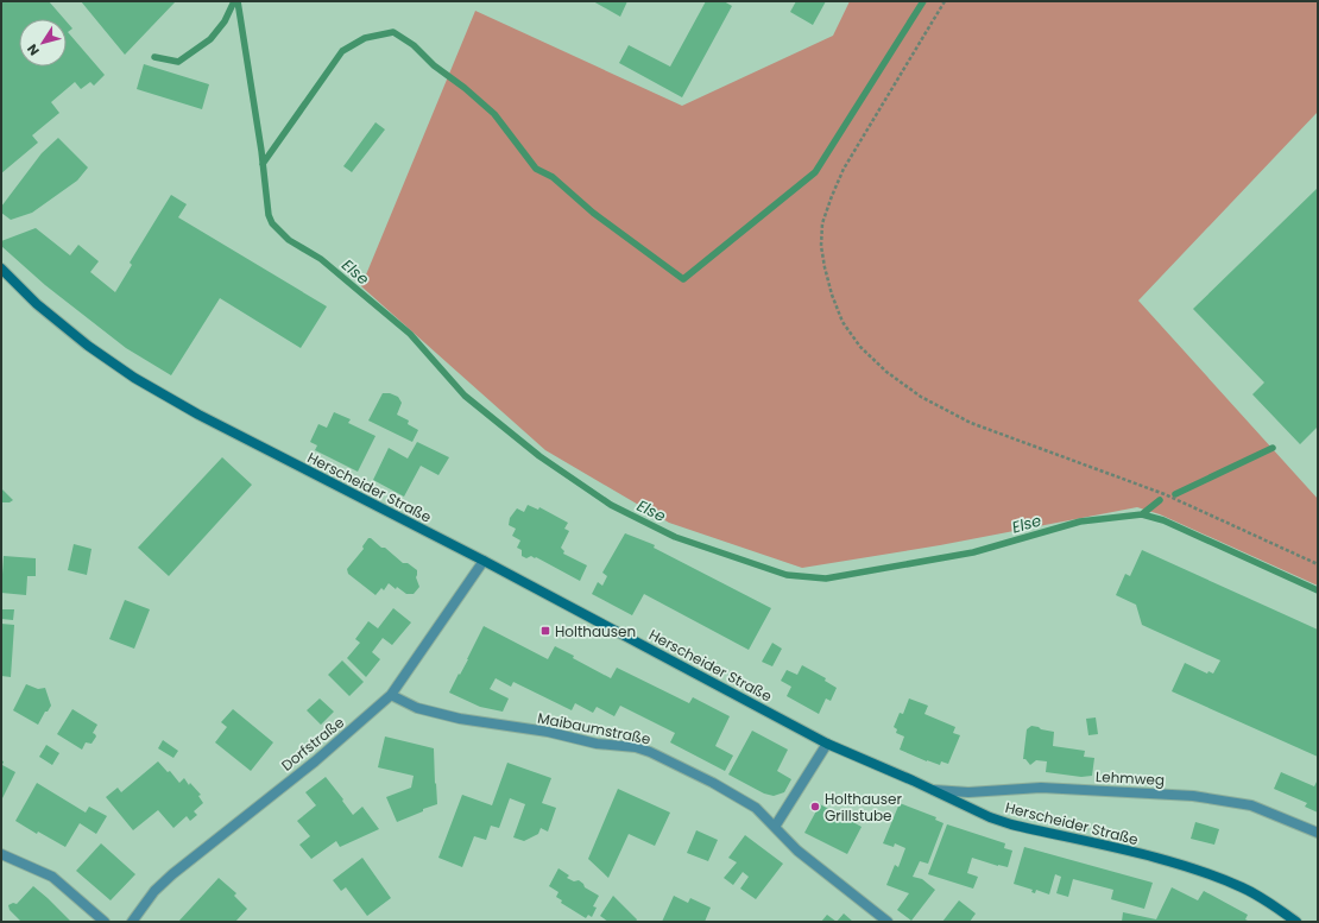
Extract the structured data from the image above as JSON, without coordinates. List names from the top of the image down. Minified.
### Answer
{"streets":{"main road":["Herscheider Straße"],"street":["Maibaumstraße","Dorfstraße","Lehmweg"]},"crossings":[["Herscheider Straße","Dorfstraße"],["Herscheider Straße","Lehmweg"],["Maibaumstraße","Dorfstraße"]],"water":["Else"],"places":{"transit":["Holthausen"],"other":["Holthauser Grillstube"]},"north":"bottom left"}
